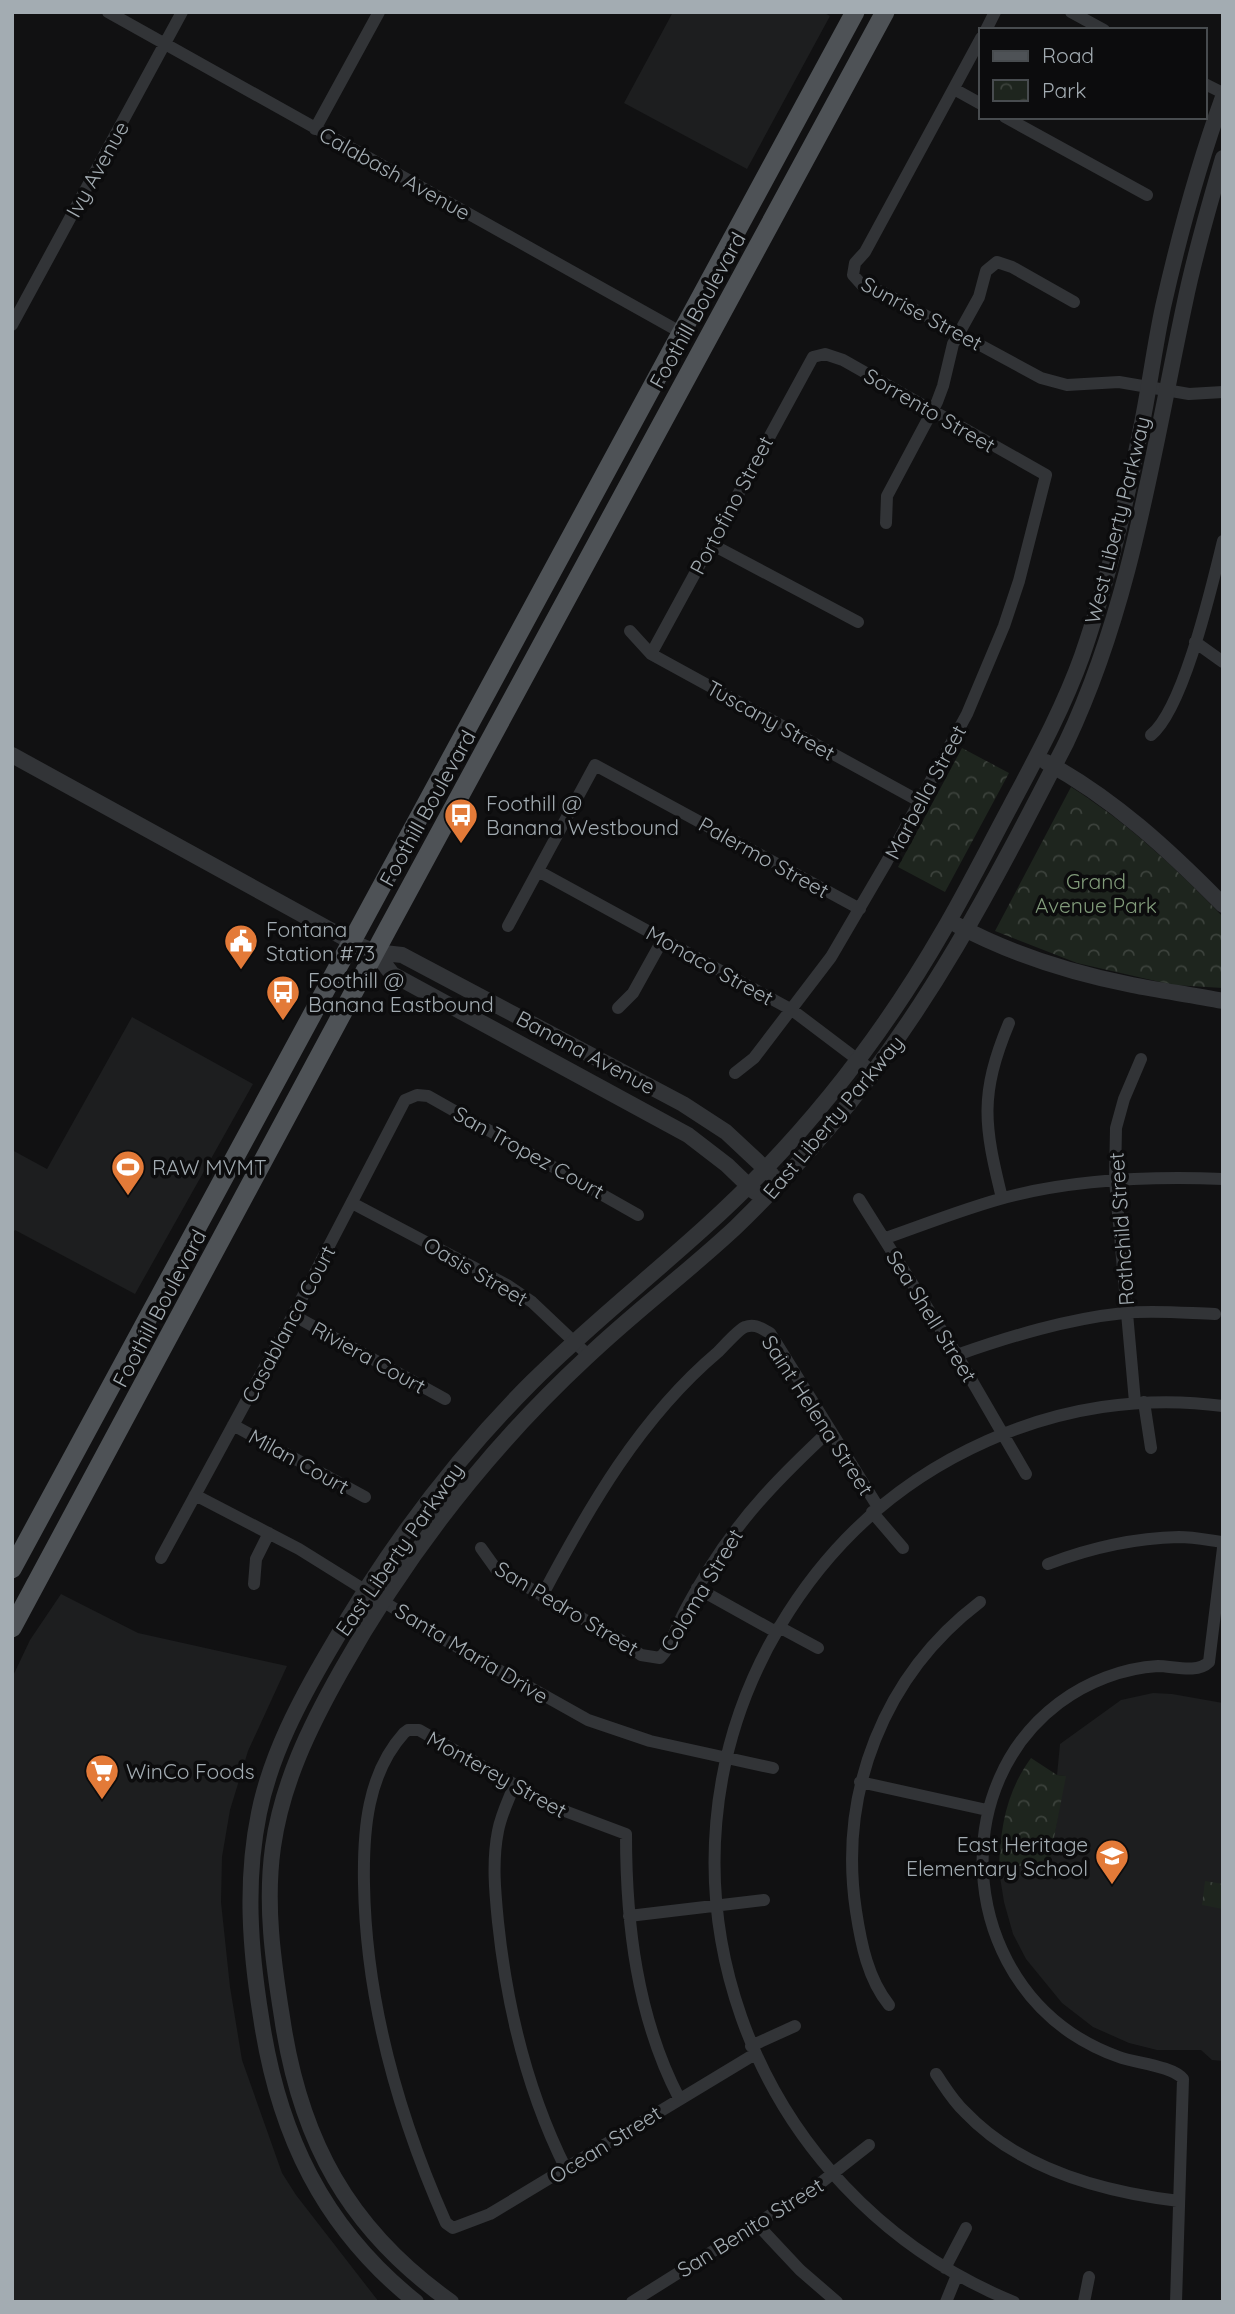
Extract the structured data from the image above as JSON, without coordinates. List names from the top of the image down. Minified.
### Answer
{"streets":{"main road":["Foothill Boulevard"],"street":["Ivy Avenue","Calabash Avenue","Sunrise Street","Sorrento Street","Portofino Street","West Liberty Parkway","Tuscany Street","Marbella Street","Palermo Street","Monaco Street","Banana Avenue","East Liberty Parkway","San Tropez Court","Rothchild Street","Oasis Street","Sea Shell Street","Casablanca Court","Riviera Court","Saint Helena Street","Milan Court","Coloma Street","San Pedro Street","Santa Maria Drive","Monterey Street","Ocean Street","San Benito Street"]},"crossings":[["Ivy Avenue","Calabash Avenue"],["Calabash Avenue","Foothill Boulevard"],["Foothill Boulevard","Banana Avenue"],["Sunrise Street","West Liberty Parkway"],["Sorrento Street","Portofino Street"],["Sorrento Street","Marbella Street"],["Portofino Street","Tuscany Street"],["West Liberty Parkway","East Liberty Parkway"],["Tuscany Street","Marbella Street"],["Marbella Street","Palermo Street"],["Marbella Street","Monaco Street"],["Palermo Street","Monaco Street"],["Monaco Street","East Liberty Parkway"],["Banana Avenue","East Liberty Parkway"],["East Liberty Parkway","Oasis Street"],["East Liberty Parkway","Santa Maria Drive"],["San Tropez Court","Casablanca Court"],["Oasis Street","Casablanca Court"],["Casablanca Court","Riviera Court"],["Casablanca Court","Milan Court"],["Casablanca Court","Santa Maria Drive"],["Saint Helena Street","Coloma Street"],["Saint Helena Street","San Pedro Street"],["Coloma Street","San Pedro Street"],["Monterey Street","Ocean Street"]],"parks":["Grand Avenue Park"],"places":{"bus stop":["Foothill @ Banana Westbound","Foothill @ Banana Eastbound"],"public building":["Fontana Station #73"],"sports":["RAW MVMT"],"supermarket":["WinCo Foods"],"school or university":["East Heritage Elementary School"]},"legend":["Road","Park"]}
